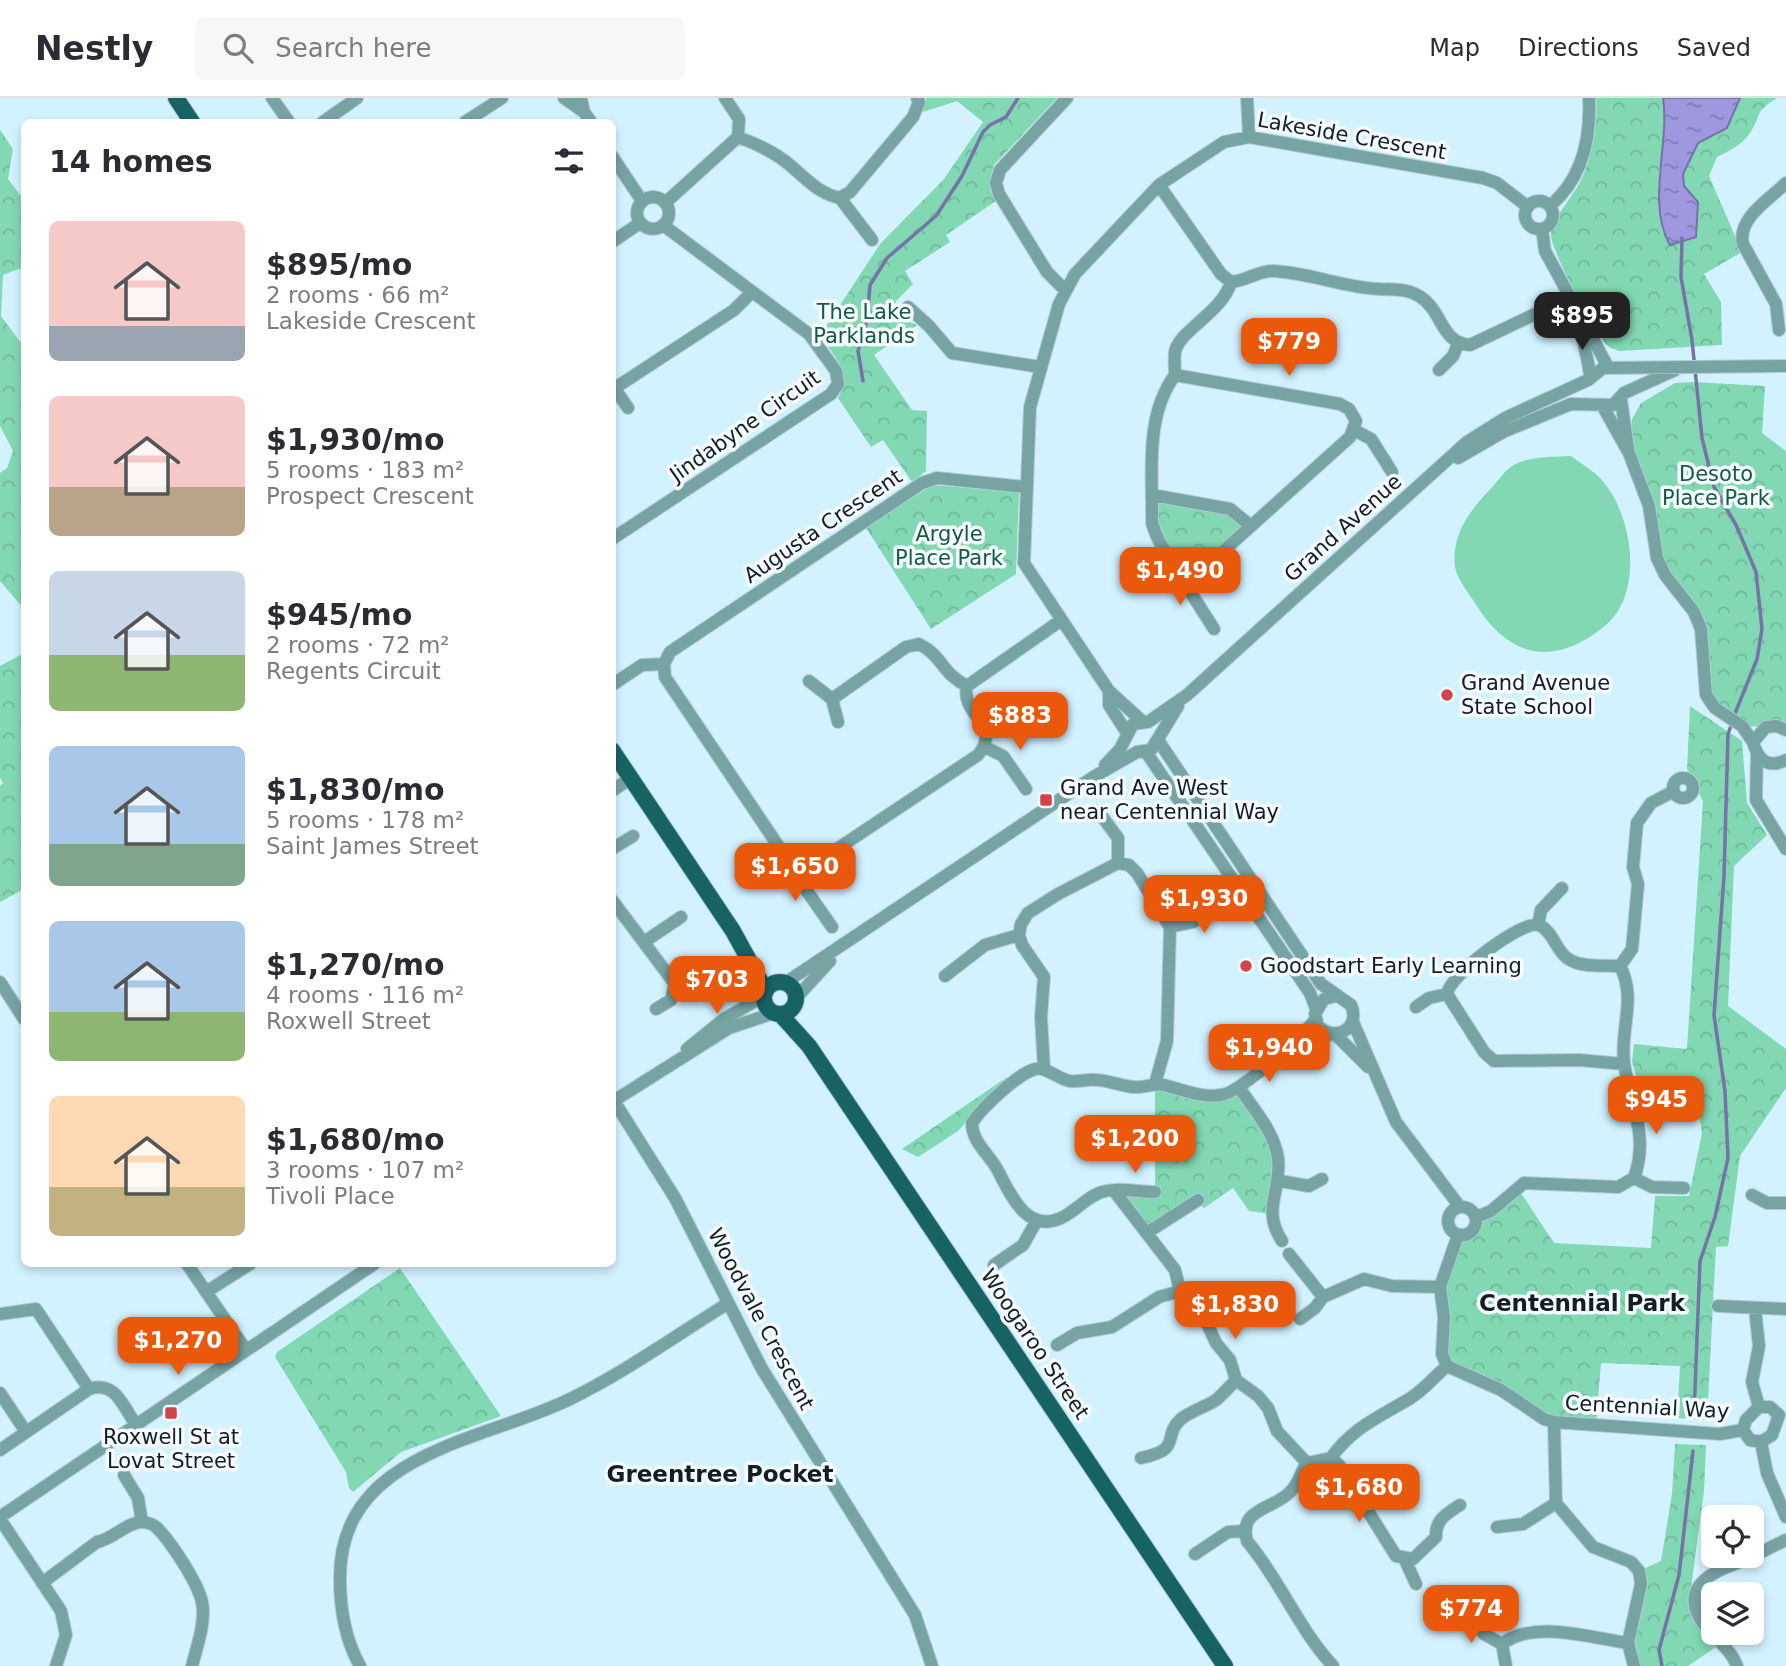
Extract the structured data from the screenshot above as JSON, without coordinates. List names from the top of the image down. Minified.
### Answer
{"streets":{"main road":["Woogaroo Street"],"street":["Lakeside Crescent","Jindabyne Circuit","Augusta Crescent","Grand Avenue","Woodvale Crescent","Centennial Way"]},"crossings":[["Lakeside Crescent","Augusta Crescent"],["Lakeside Crescent","Grand Avenue"],["Grand Avenue","Woogaroo Street"]],"districts":["Centennial Park","Greentree Pocket"],"parks":["The Lake Parklands","Desoto Place Park","Argyle Place Park"],"places":{"other":["Grand Avenue State School","Goodstart Early Learning"],"transit":["Grand Ave West near Centennial Way","Roxwell St at Lovat Street"]},"page":{"header":"Nestly","search":"Search here","nav":["Map","Directions","Saved"],"heading":"14 homes","list":[{"name":"$895/mo","note":"2 rooms · 66 m² · Lakeside Crescent"},{"name":"$1,930/mo","note":"5 rooms · 183 m² · Prospect Crescent"},{"name":"$945/mo","note":"2 rooms · 72 m² · Regents Circuit"},{"name":"$1,830/mo","note":"5 rooms · 178 m² · Saint James Street"},{"name":"$1,270/mo","note":"4 rooms · 116 m² · Roxwell Street"},{"name":"$1,680/mo","note":"3 rooms · 107 m² · Tivoli Place"}],"price":["$895","$779","$1,490","$883","$1,650","$1,930","$703","$1,940","$945","$1,200","$1,830","$1,270","$1,680","$774"]}}
